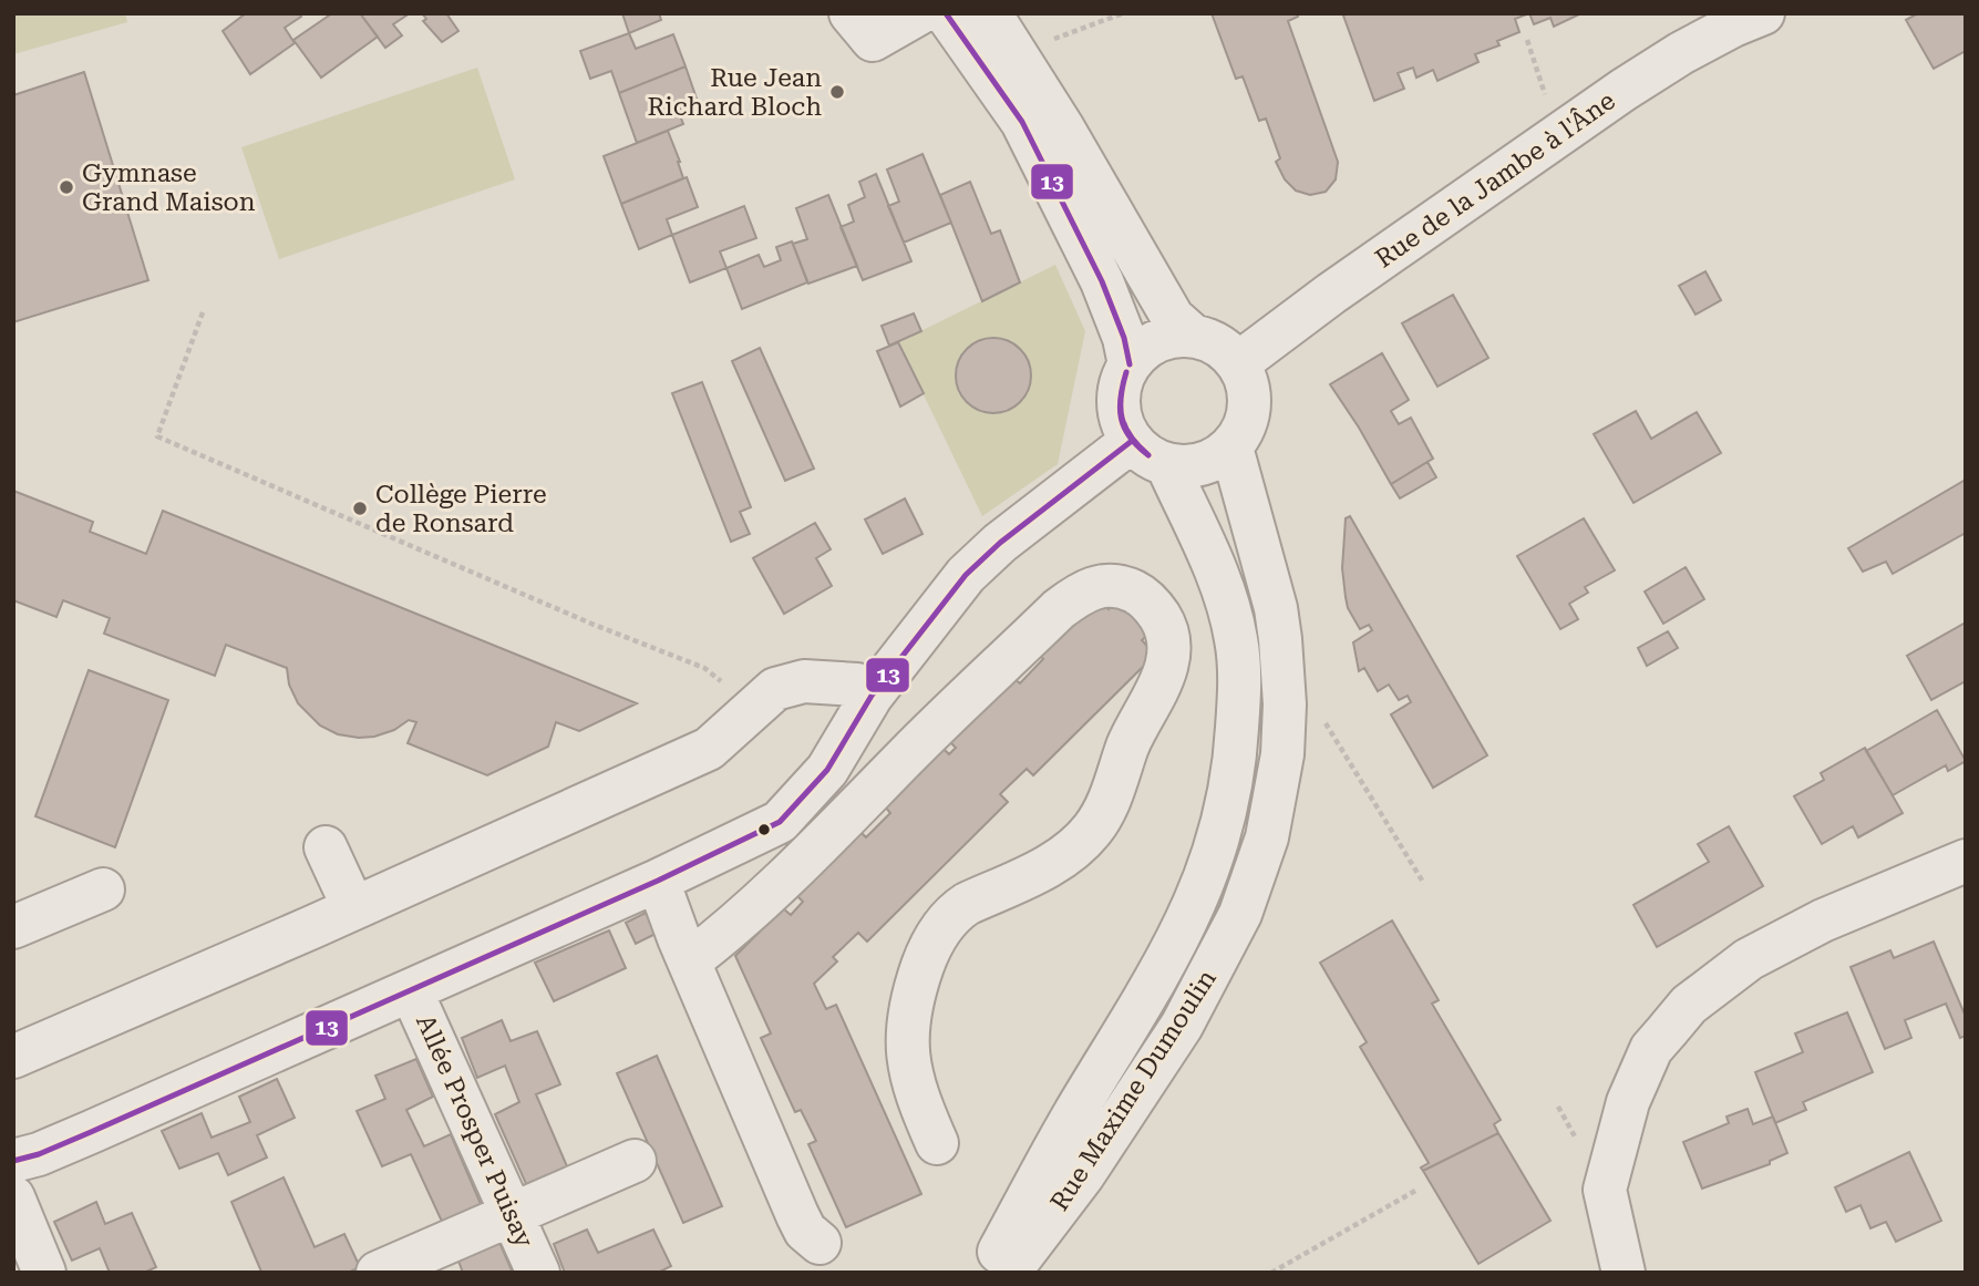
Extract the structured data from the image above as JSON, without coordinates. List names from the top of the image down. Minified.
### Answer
{"streets":{"street":["Rue de la Jambe à l'Âne","Rue Maxime Dumoulin","Allée Prosper Puisay"]},"crossings":[["Rue de la Jambe à l'Âne","Rue Maxime Dumoulin"]],"places":["Rue Jean Richard Bloch","Gymnase Grand Maison","Collège Pierre de Ronsard"],"lines":["transit line 13"]}
